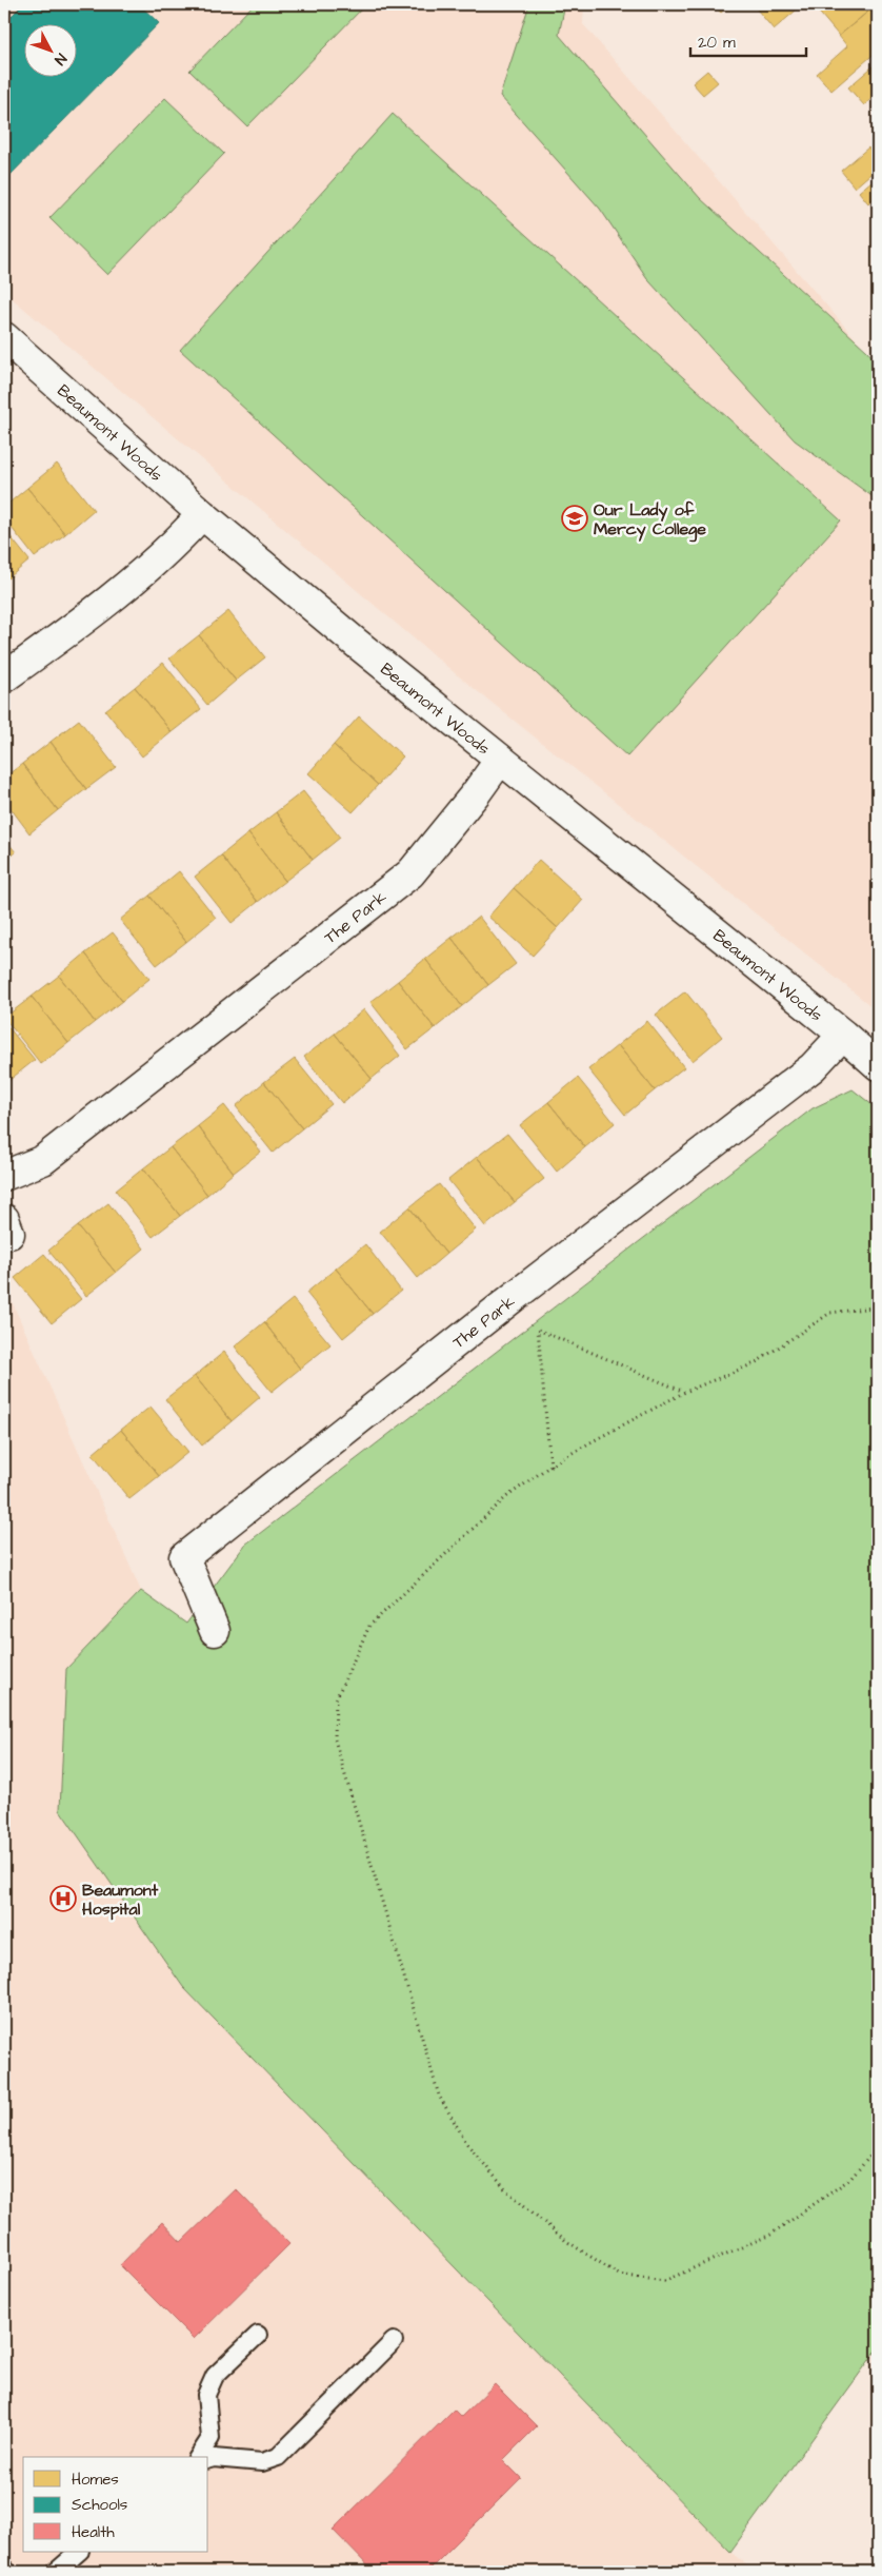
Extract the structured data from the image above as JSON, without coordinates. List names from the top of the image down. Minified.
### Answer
{"streets":{"street":["Beaumont Woods","The Park"]},"crossings":[["Beaumont Woods","The Park"]],"places":{"school or university":["Our Lady of Mercy College"],"hospital":["Beaumont Hospital"]},"legend":["Homes","Schools","Health"],"scale_bar":"20 m","north":"bottom right"}
